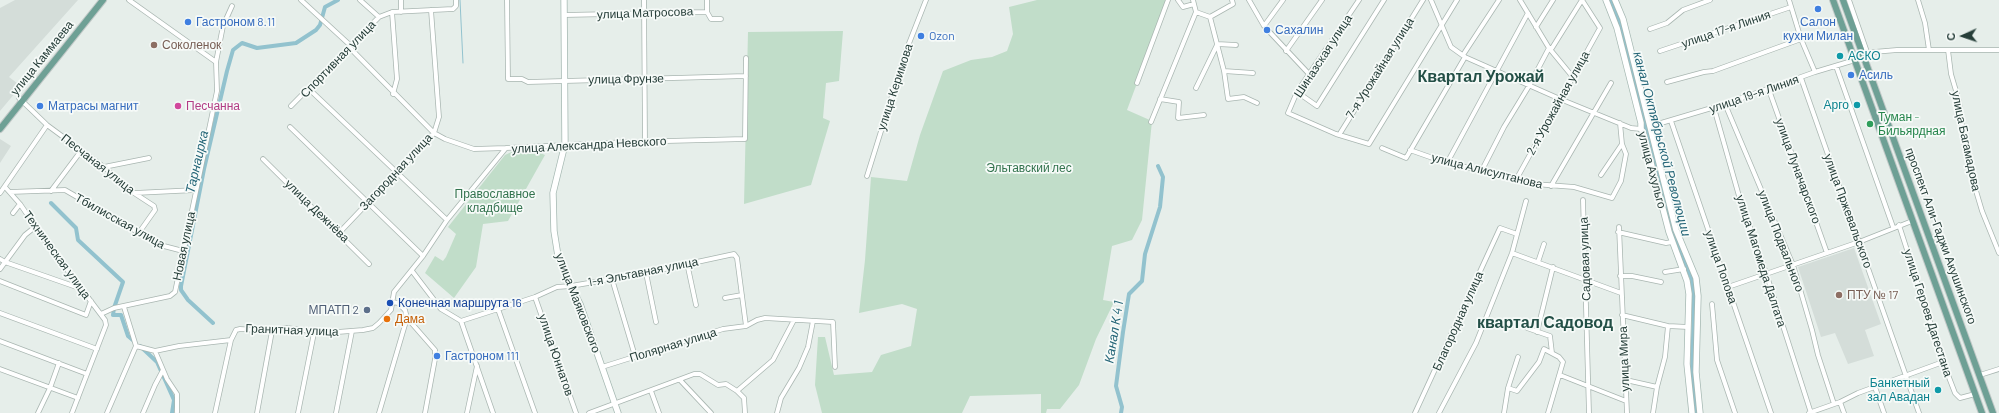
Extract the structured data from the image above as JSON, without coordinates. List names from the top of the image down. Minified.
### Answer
{"streets":{"main road":["улица Каммаева","улица Ахульго","проспект Али-Гаджи Акушинского","улица Маяковского"],"street":["улица Матросова","улица 17-я Линия","Шиназская улица","Спортивная улица","7-я Урожайная улица","улица Фрунзе","улица Керимова","улица 19-я Линия","2-я Урожайная улица","улица Багамадова","улица Александра Невского","Песчаная улица","улица Алисултанова","улица Луначарского","Загородная улица","улица Дежнёва","улица Пржевальского","Тбилисская улица","улица Подвального","Новая улица","Техническая улица","Садовая улица","улица Магомеда Далгата","улица Попова","1-я Эльтавная улица","улица Героев Дагестана","Благородная улица","Гранитная улица","Полярная улица","улица Юннатов","улица Мира"]},"crossings":[["улица Матросова","улица Маяковского"],["Шиназская улица","7-я Урожайная улица"],["улица Каммаева","Песчаная улица"],["Спортивная улица","Загородная улица"],["улица Фрунзе","улица Александра Невского"],["улица Фрунзе","улица Маяковского"],["улица 19-я Линия","улица Луначарского"],["улица 19-я Линия","улица Пржевальского"],["улица 19-я Линия","проспект Али-Гаджи Акушинского"],["улица 19-я Линия","улица Подвального"],["улица 19-я Линия","улица Магомеда Далгата"],["улица 19-я Линия","улица Попова"],["2-я Урожайная улица","улица Алисултанова"],["улица Александра Невского","улица Маяковского"],["улица Александра Невского","Гранитная улица"],["Песчаная улица","Тбилисская улица"],["улица Ахульго","улица Мира"],["Загородная улица","улица Дежнёва"],["Тбилисская улица","Новая улица"],["Тбилисская улица","Техническая улица"],["проспект Али-Гаджи Акушинского","улица Героев Дагестана"],["Новая улица","Техническая улица"],["1-я Эльтавная улица","улица Маяковского"],["1-я Эльтавная улица","улица Юннатов"],["улица Маяковского","Полярная улица"]],"districts":["Квартал Урожай","квартал Садовод"],"water":["канал Октябрьской Революции","Тарнаирка","Канал К 4 1"],"parks":["Эльтавский лес","Православное кладбище"],"places":["Салон кухни Милан","Гастроном 8.11","Сахалин","Ozon","Соколенок","АСКО","Асиль","Арго","Матрасы магнит","Песчанна","Туман - Бильярдная","ПТУ № 17","Конечная маршрута 16","МПАТП 2","Дама","Гастроном 111","Банкетный зал Авадан"],"north":"left"}
